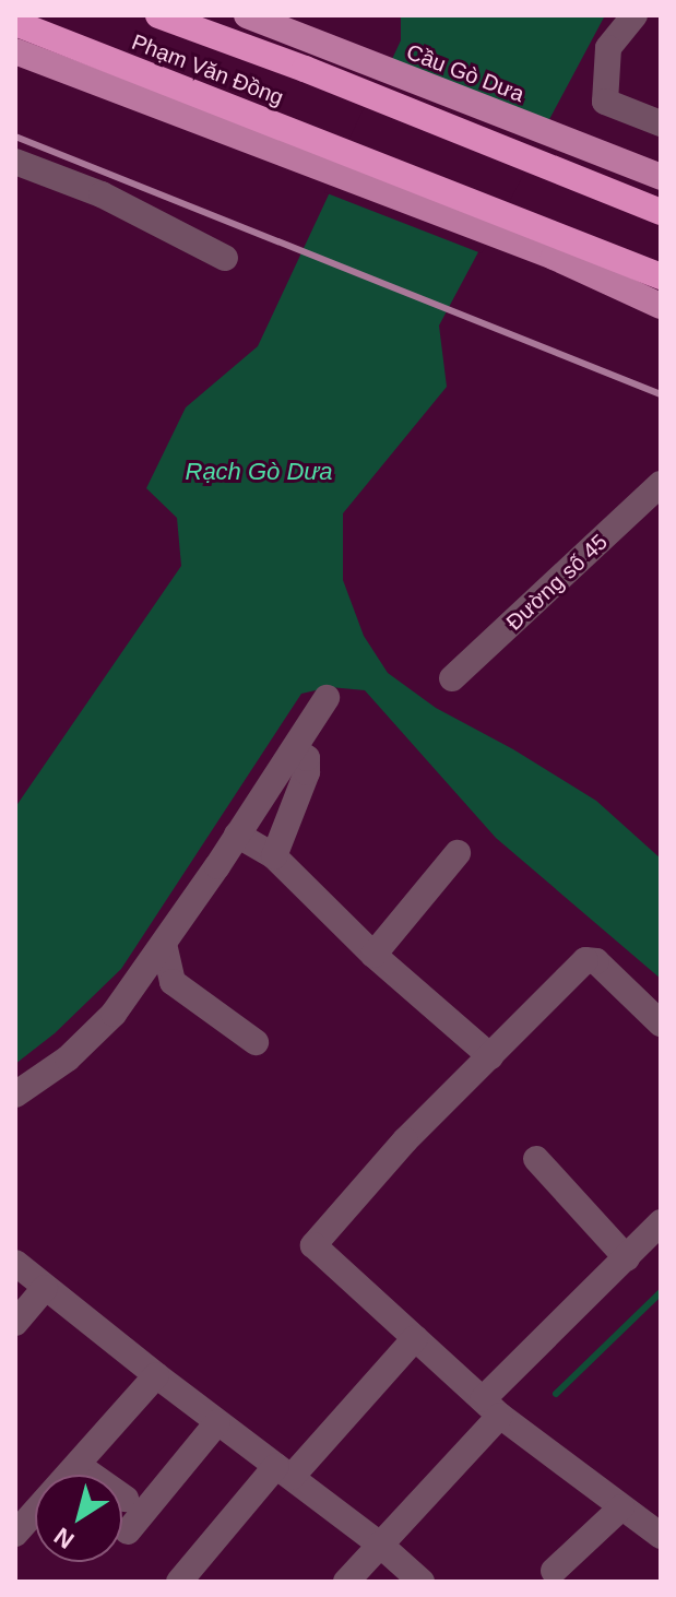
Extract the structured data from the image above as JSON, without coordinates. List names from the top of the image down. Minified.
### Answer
{"streets":{"highway":["Phạm Văn Đồng"],"main road":["Cầu Gò Dưa"],"street":["Đường số 45"]},"water":["Rạch Gò Dưa"],"north":"bottom left"}
